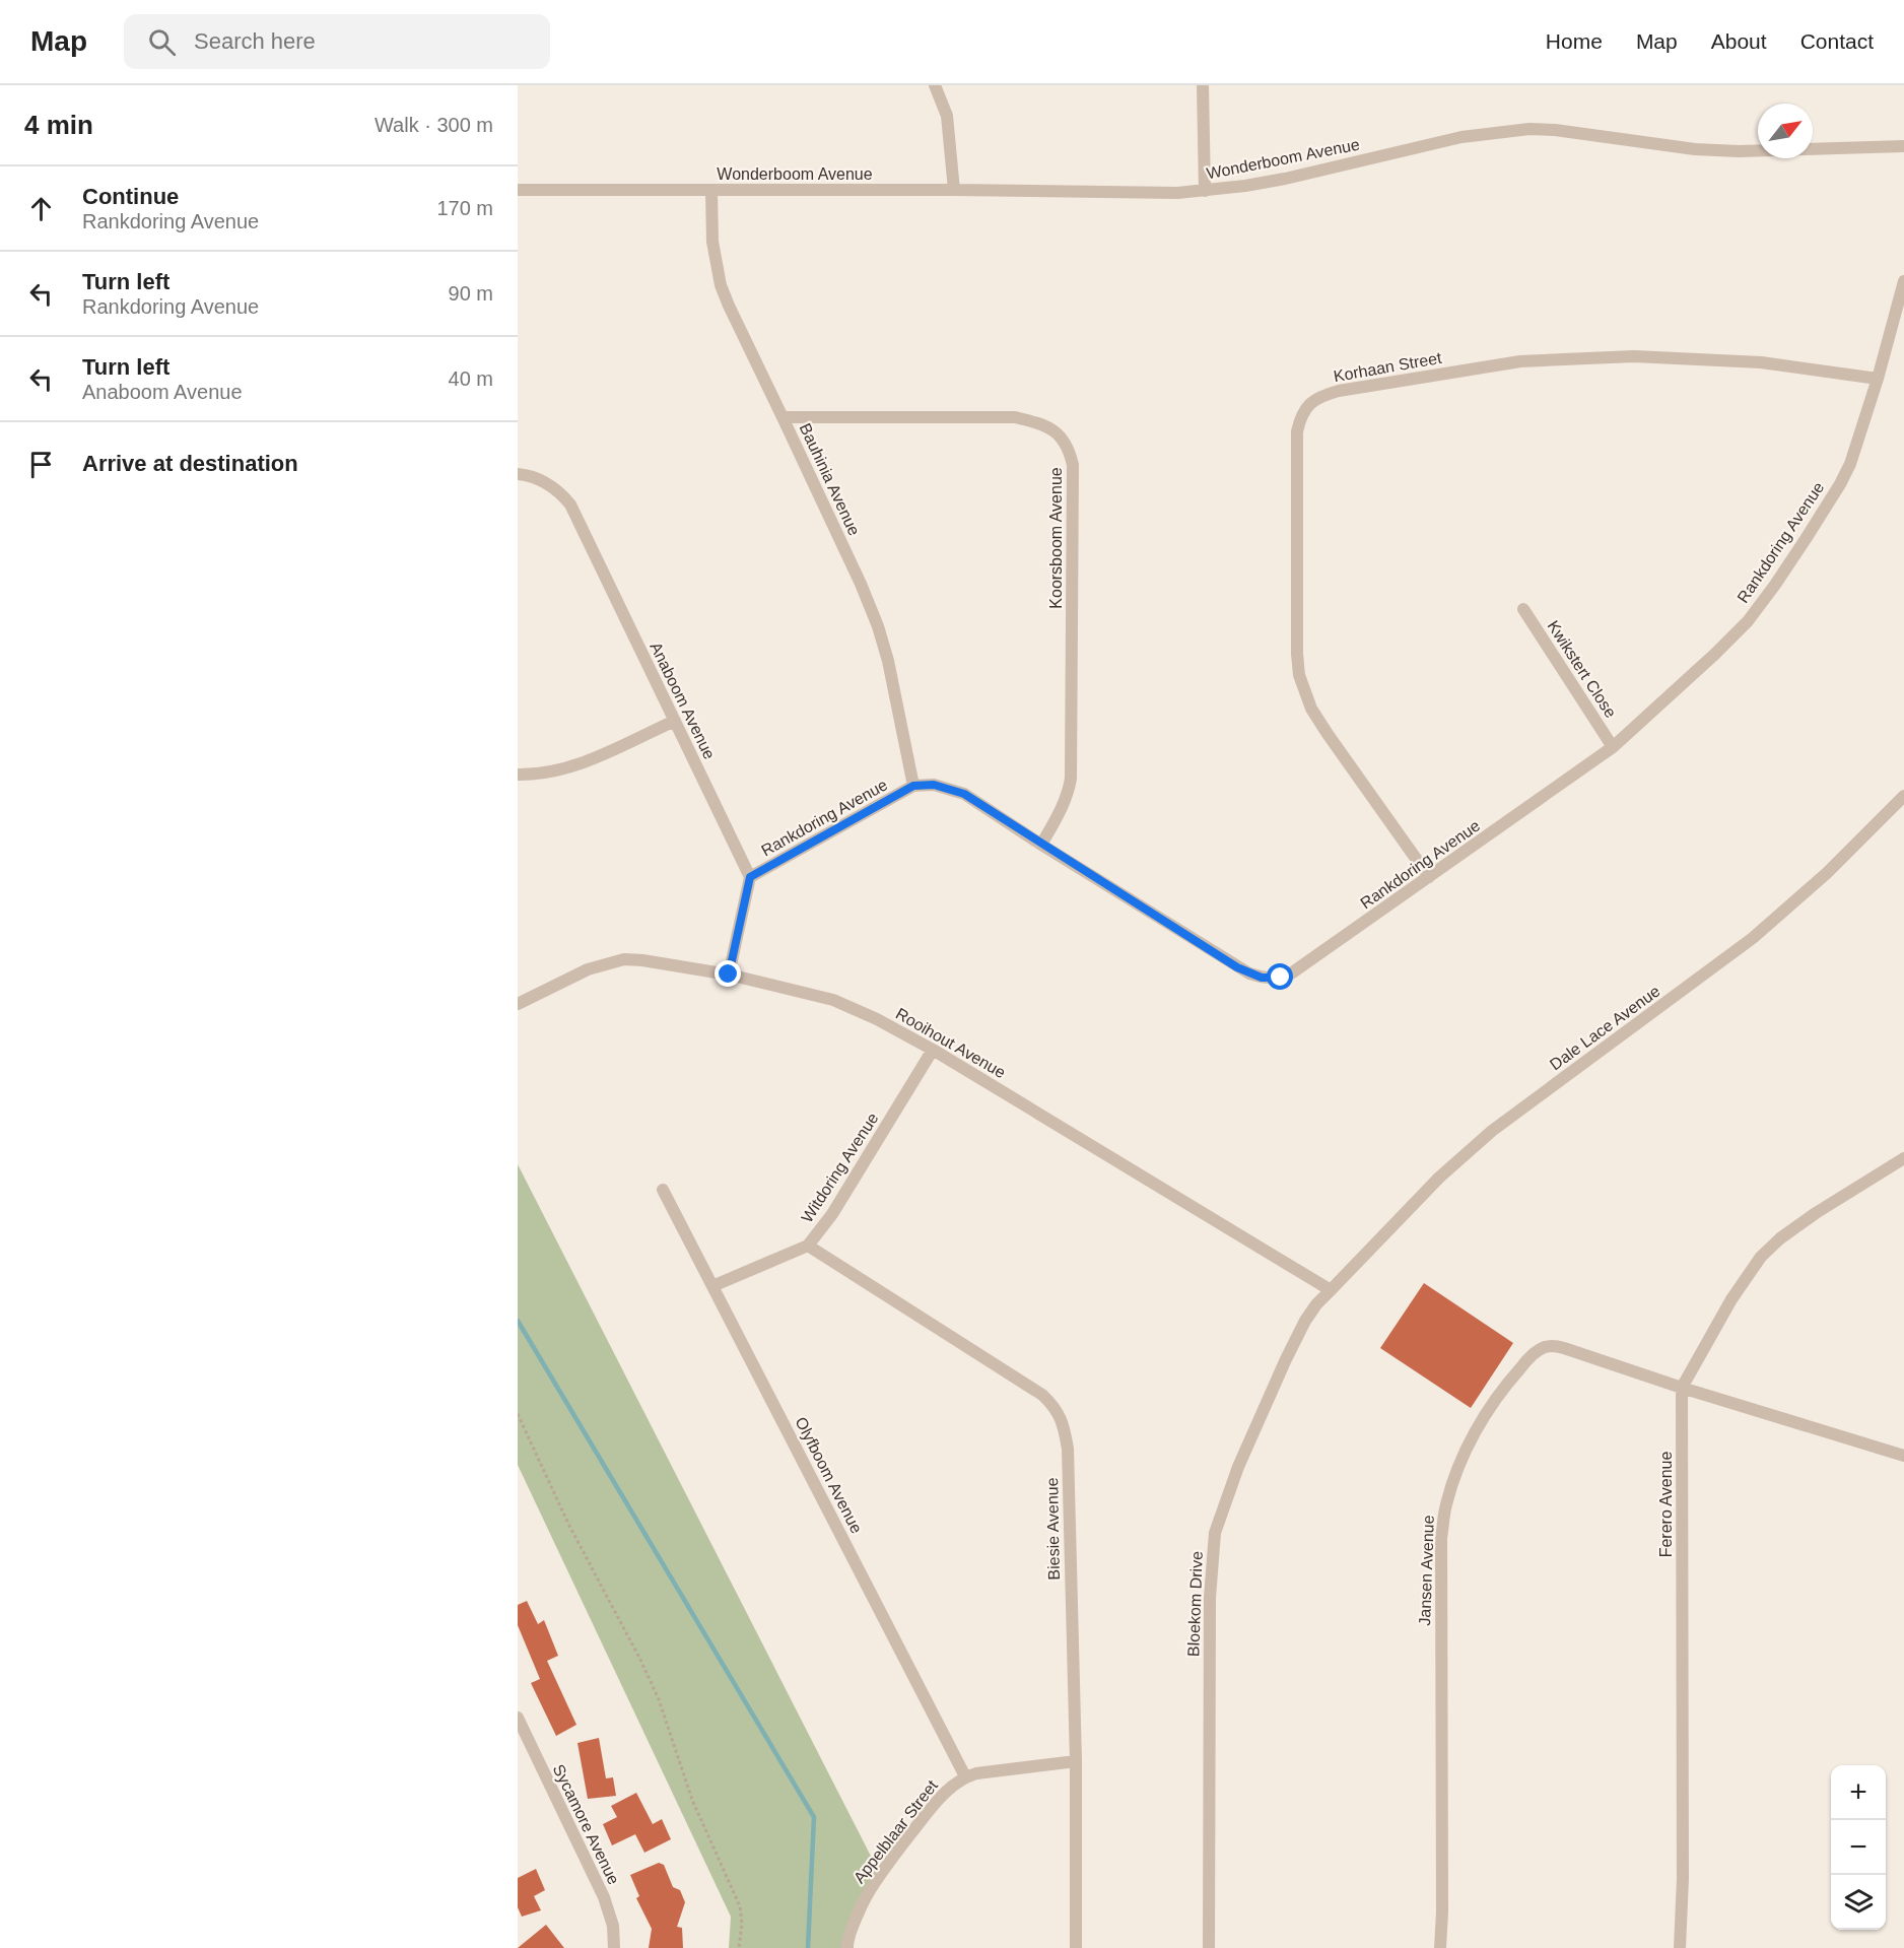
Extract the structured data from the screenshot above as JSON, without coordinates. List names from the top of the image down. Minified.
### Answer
{"streets":{"street":["Wonderboom Avenue","Korhaan Street","Bauhinia Avenue","Koorsboom Avenue","Rankdoring Avenue","Kwikstert Close","Anaboom Avenue","Dale Lace Avenue","Rooihout Avenue","Witdoring Avenue","Olyfboom Avenue","Ferero Avenue","Biesie Avenue","Jansen Avenue","Bloekom Drive","Sycamore Avenue","Appelblaar Street"]},"crossings":[["Wonderboom Avenue","Bauhinia Avenue"],["Korhaan Street","Rankdoring Avenue"],["Bauhinia Avenue","Koorsboom Avenue"],["Bauhinia Avenue","Rankdoring Avenue"],["Koorsboom Avenue","Rankdoring Avenue"],["Rankdoring Avenue","Kwikstert Close"],["Rankdoring Avenue","Anaboom Avenue"],["Dale Lace Avenue","Rooihout Avenue"],["Dale Lace Avenue","Bloekom Drive"],["Rooihout Avenue","Witdoring Avenue"],["Rooihout Avenue","Bloekom Drive"],["Witdoring Avenue","Olyfboom Avenue"],["Witdoring Avenue","Biesie Avenue"],["Olyfboom Avenue","Appelblaar Street"],["Ferero Avenue","Jansen Avenue"],["Biesie Avenue","Appelblaar Street"]],"north":"top right","page":{"header":"Map","search":"Search here","nav":["Home","Map","About","Contact"],"heading":["4 min","Walk · 300 m"],"list":[["Continue","Rankdoring Avenue","170 m"],["Turn left","Rankdoring Avenue","90 m"],["Turn left","Anaboom Avenue","40 m"],"Arrive at destination"],"map_buttons":["+","−"]}}
